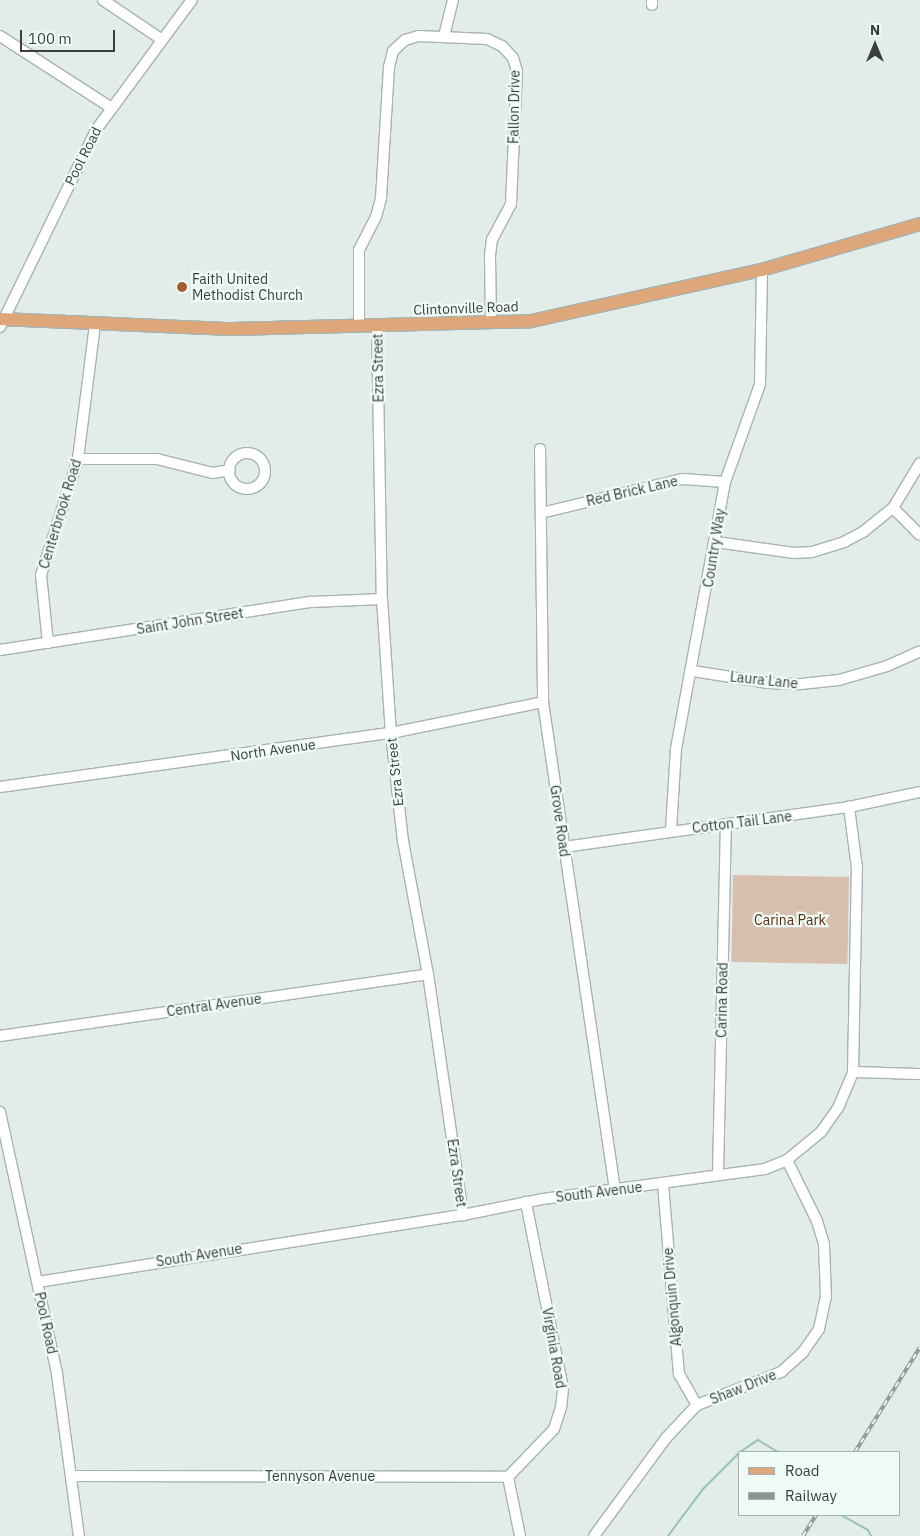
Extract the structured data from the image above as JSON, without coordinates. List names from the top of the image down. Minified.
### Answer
{"streets":{"main road":["Clintonville Road"],"street":["Fallon Drive","Pool Road","Ezra Street","Red Brick Lane","Centerbrook Road","Country Way","Saint John Street","Laura Lane","North Avenue","Grove Road","Cotton Tail Lane","Carina Road","Central Avenue","South Avenue","Algonquin Drive","Virginia Road","Shaw Drive","Tennyson Avenue"]},"crossings":[["Fallon Drive","Clintonville Road"],["Pool Road","Clintonville Road"],["Pool Road","South Avenue"],["Pool Road","Tennyson Avenue"],["Clintonville Road","Ezra Street"],["Clintonville Road","Centerbrook Road"],["Clintonville Road","Country Way"],["Ezra Street","Saint John Street"],["Ezra Street","North Avenue"],["Ezra Street","Central Avenue"],["Ezra Street","South Avenue"],["Red Brick Lane","Country Way"],["Red Brick Lane","Grove Road"],["Centerbrook Road","Saint John Street"],["Country Way","Laura Lane"],["Country Way","Cotton Tail Lane"],["North Avenue","Grove Road"],["Grove Road","Cotton Tail Lane"],["Grove Road","South Avenue"],["Cotton Tail Lane","Carina Road"],["Cotton Tail Lane","South Avenue"],["Carina Road","South Avenue"],["South Avenue","Algonquin Drive"],["South Avenue","Virginia Road"],["South Avenue","Shaw Drive"],["Algonquin Drive","Shaw Drive"],["Virginia Road","Tennyson Avenue"]],"parks":["Carina Park"],"places":["Faith United Methodist Church"],"legend":["Road","Railway"],"scale_bar":"100 m","north":"top"}
